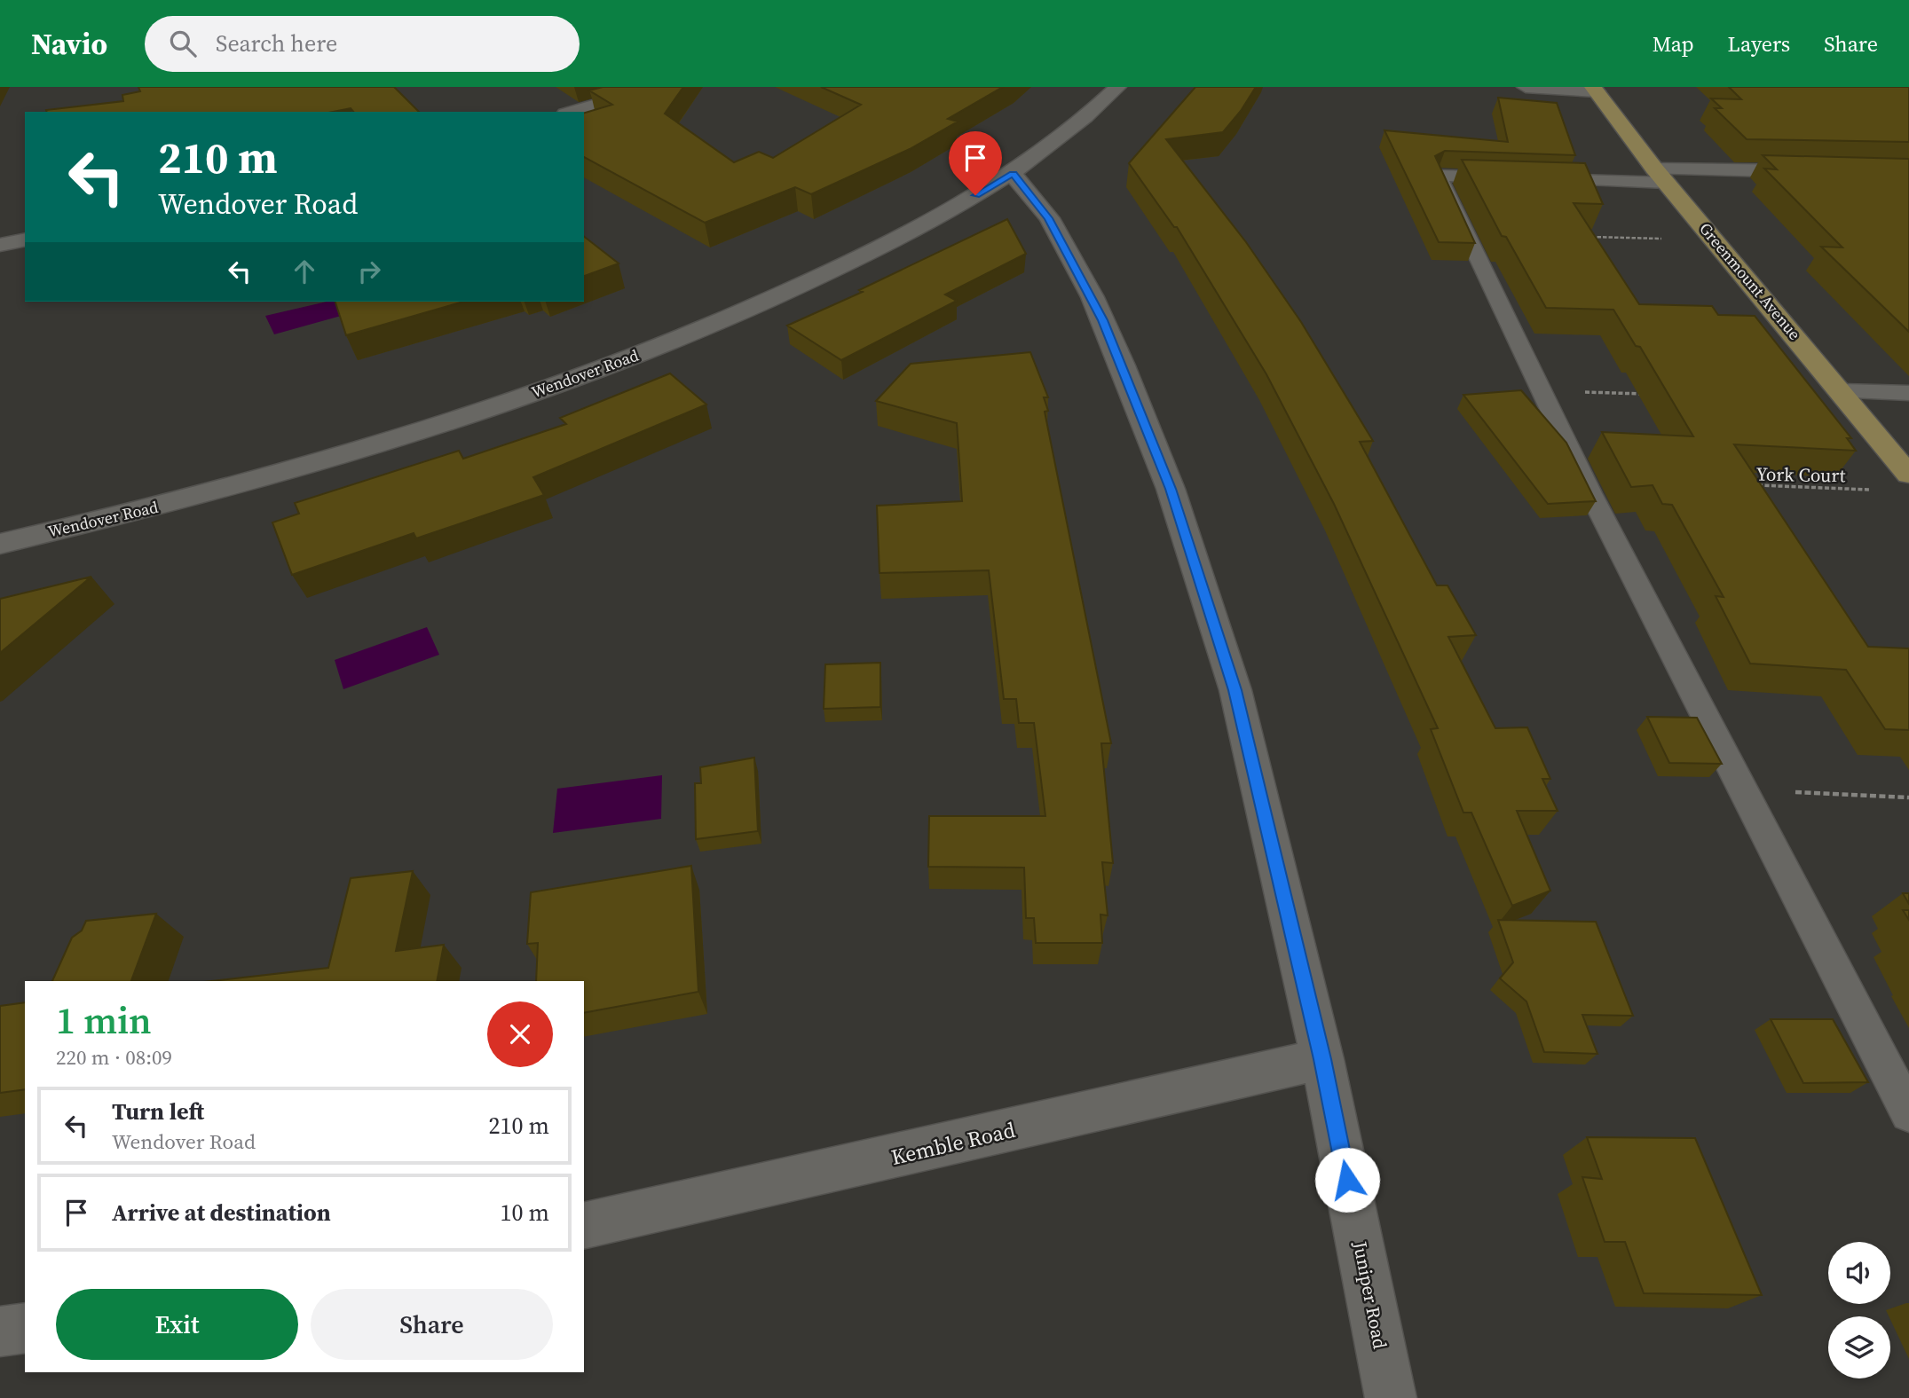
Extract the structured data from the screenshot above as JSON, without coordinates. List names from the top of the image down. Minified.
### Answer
{"streets":{"main road":["Greenmount Avenue"],"street":["Wendover Road","Kemble Road","Juniper Road"],"path":["York Court"]},"crossings":[["Wendover Road","Juniper Road"],["Kemble Road","Juniper Road"]],"page":{"header":"Navio","search":"Search here","nav":["Map","Layers","Share"],"turn":["210 m","Wendover Road"],"heading":["1 min","220 m · 08:09"],"list":[{"name":"Turn left","note":"Wendover Road","value":"210 m"},{"name":"Arrive at destination","value":"10 m"}],"buttons":["Exit","Share"]}}
